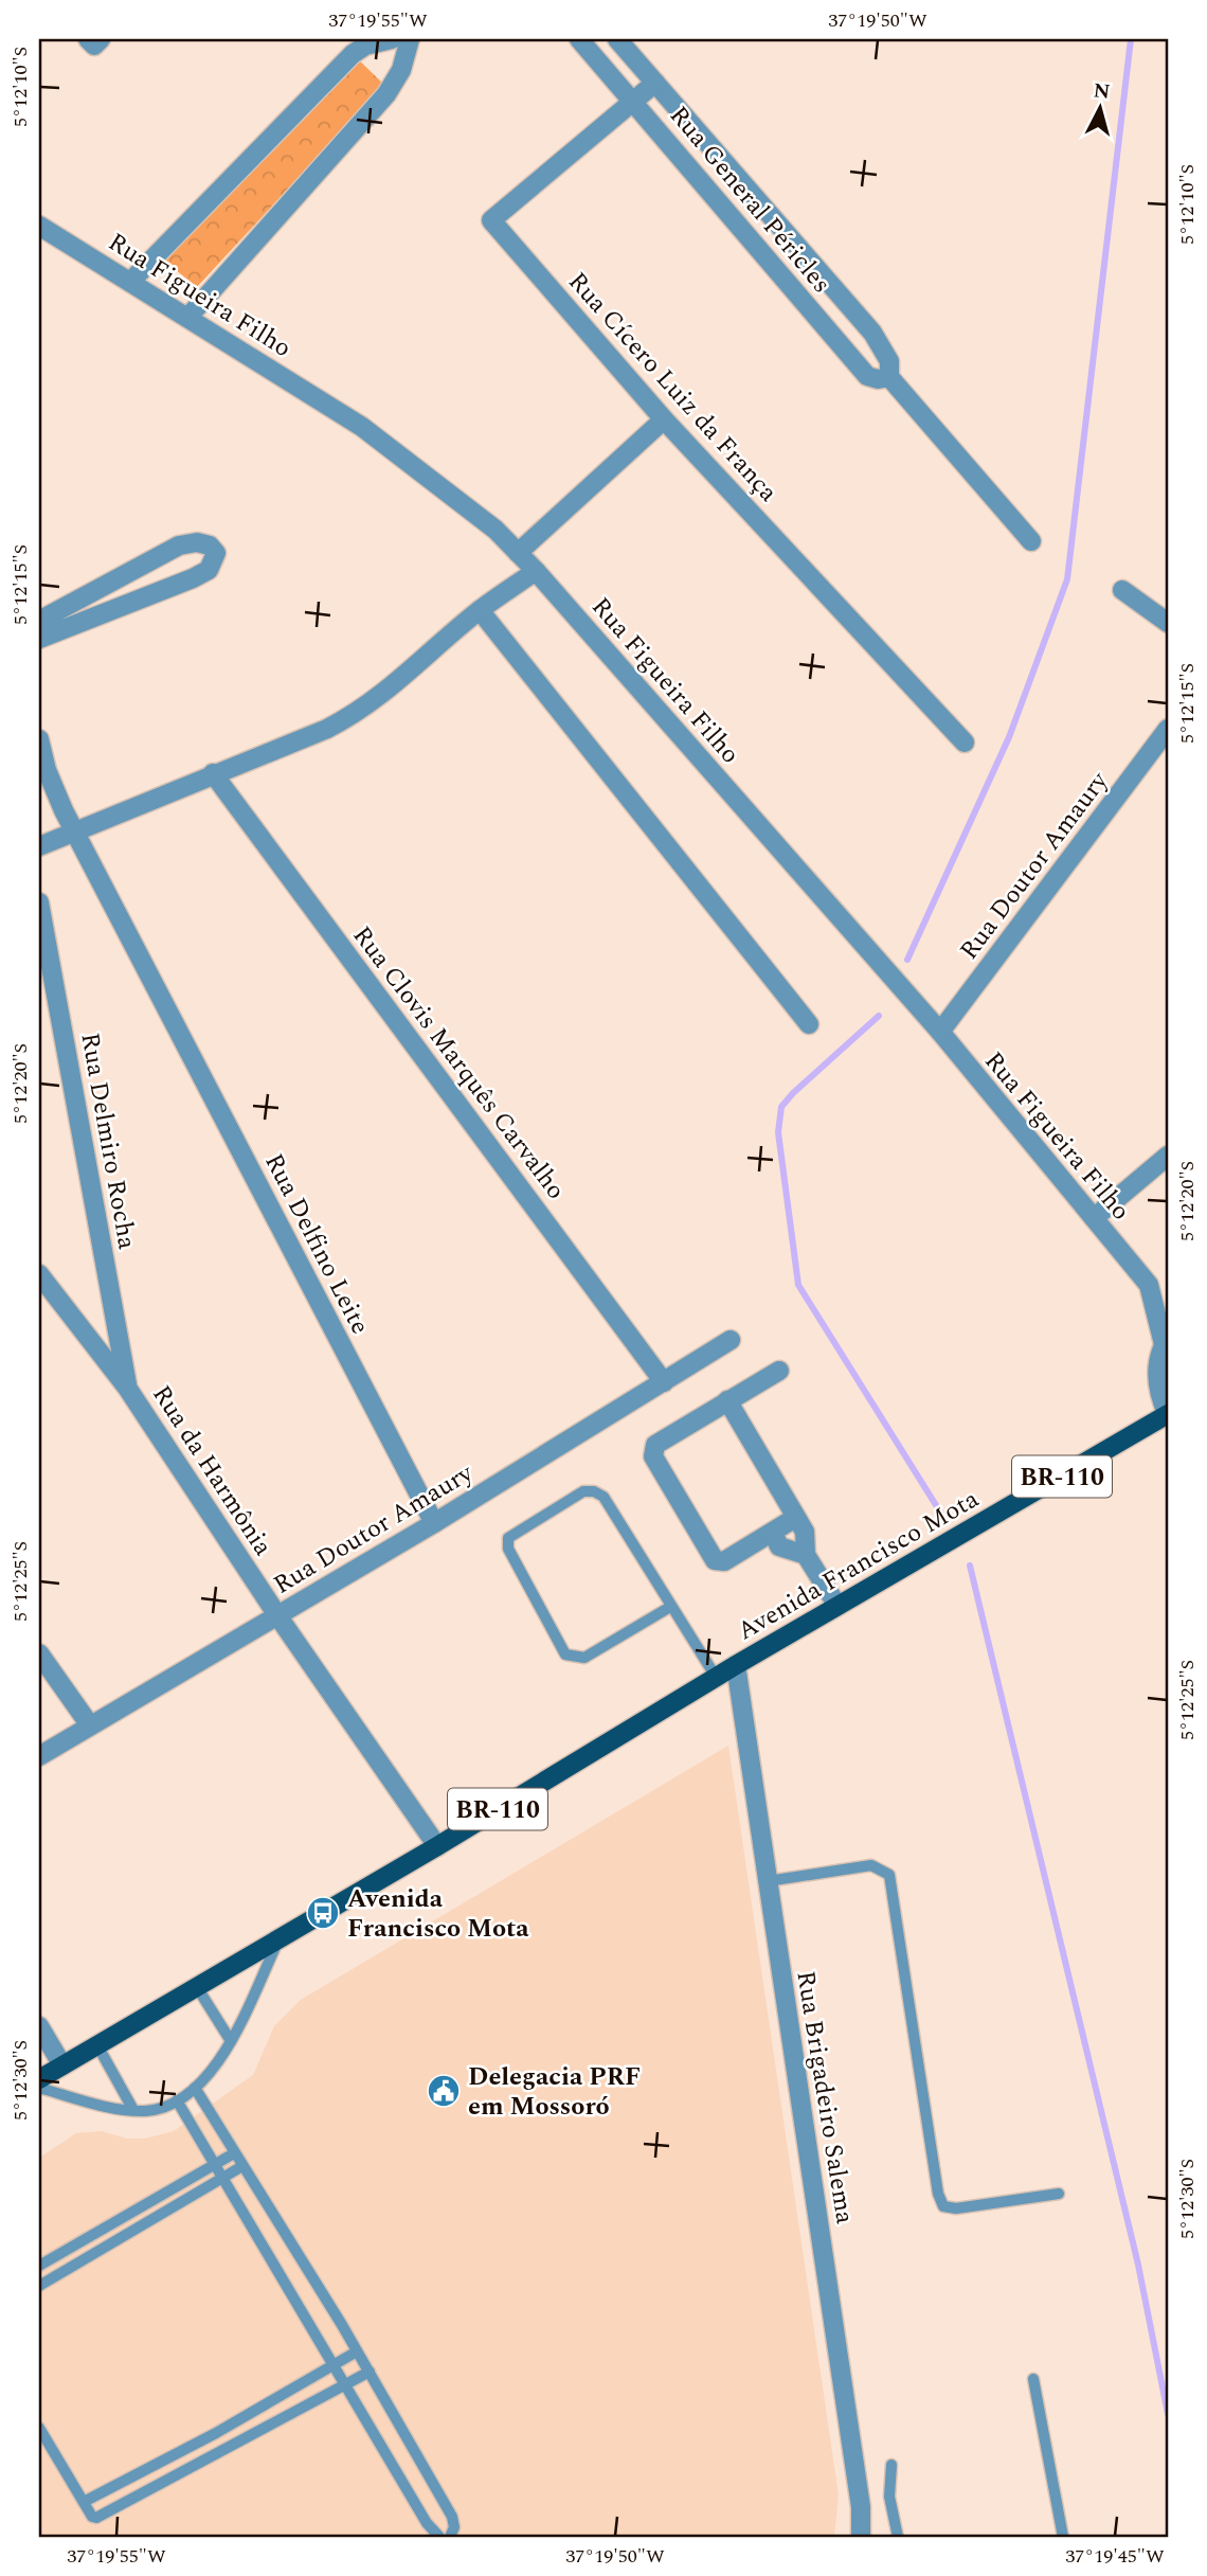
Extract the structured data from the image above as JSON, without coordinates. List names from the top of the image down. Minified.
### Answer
{"streets":{"main road":["BR-110","Avenida Francisco Mota"],"street":["Rua General Péricles","Rua Figueira Filho","Rua Cícero Luiz da França","Rua Doutor Amaury","Rua Clovis Marquês Carvalho","Rua Delmiro Rocha","Rua Delfino Leite","Rua da Harmônia","Rua Brigadeiro Salema"]},"crossings":[["Rua General Péricles","Rua Cícero Luiz da França"],["Rua Figueira Filho","Rua Doutor Amaury"],["Rua Doutor Amaury","Rua Clovis Marquês Carvalho"],["Rua Doutor Amaury","Rua Delfino Leite"],["Rua Doutor Amaury","Rua da Harmônia"],["Rua Delmiro Rocha","Rua da Harmônia"],["Rua da Harmônia","Avenida Francisco Mota"],["Avenida Francisco Mota","Rua Brigadeiro Salema"]],"places":{"bus stop":["Avenida Francisco Mota"],"public building":["Delegacia PRF em Mossoró"]},"north":"top","coordinates":["37°19'55\"W","37°19'50\"W","5°12'10\"S","5°12'15\"S","5°12'20\"S","5°12'25\"S","5°12'30\"S","37°19'45\"W"]}
